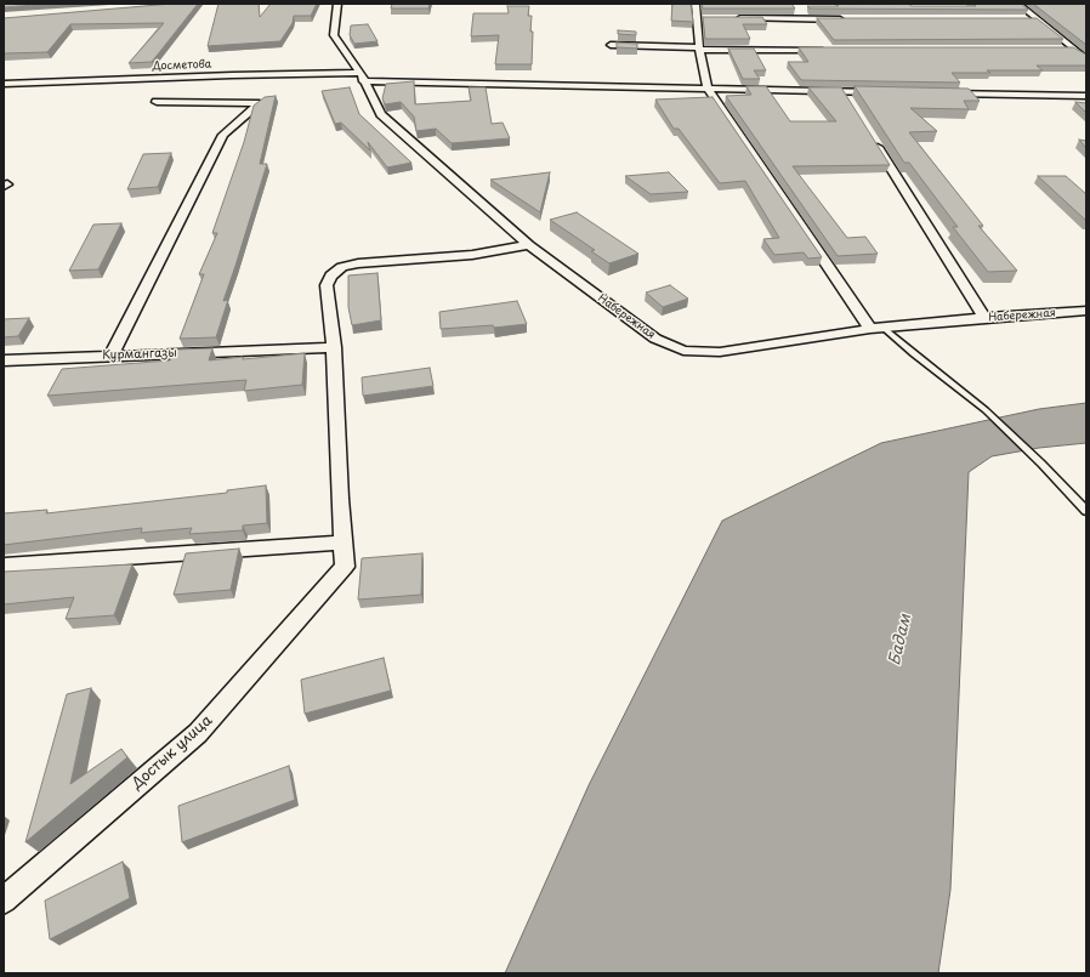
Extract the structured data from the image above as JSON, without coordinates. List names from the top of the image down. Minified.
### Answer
{"streets":{"street":["Досметова","Набережная","Курмангазы","Достык улица"]},"crossings":[["Досметова","Набережная"]],"water":["Бадам"]}
